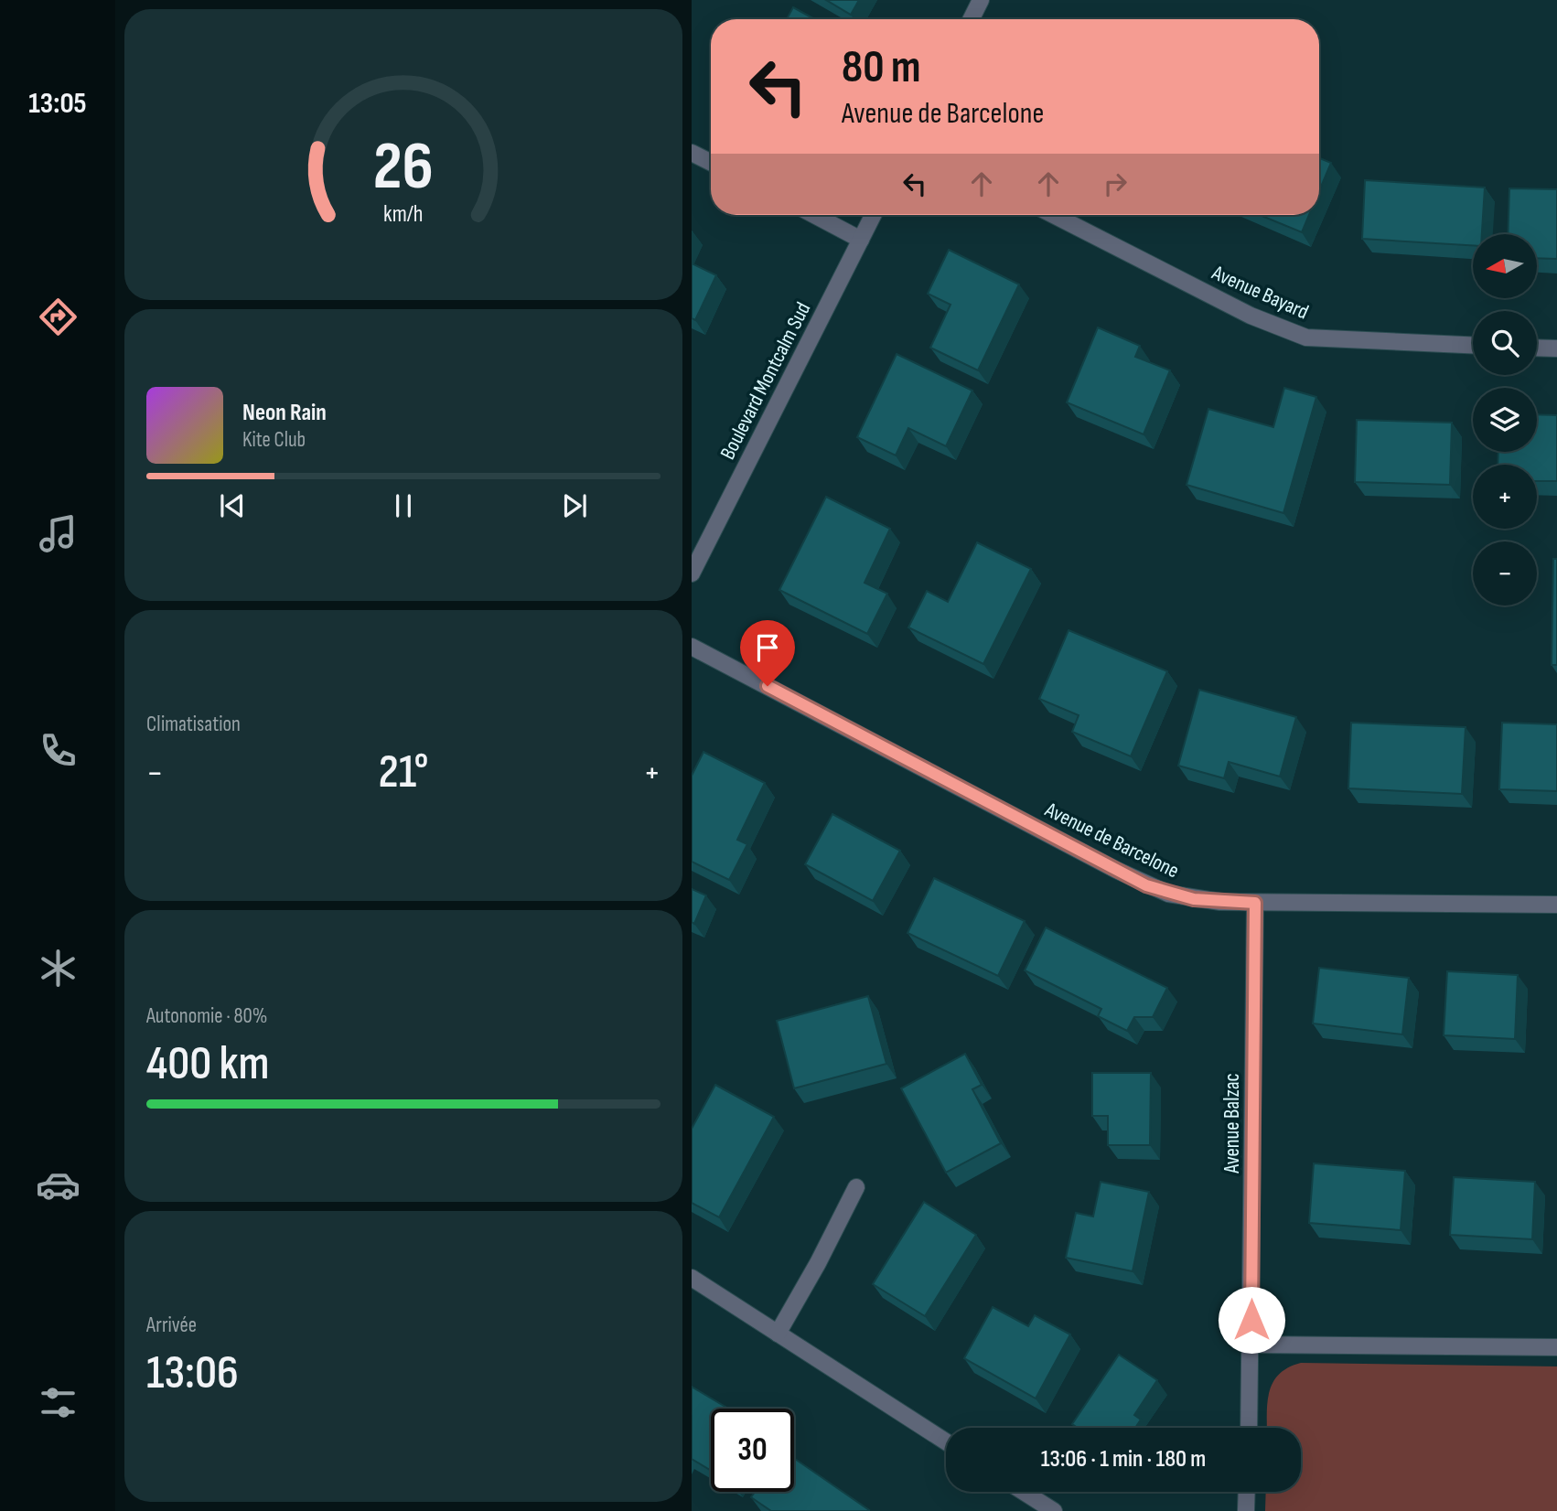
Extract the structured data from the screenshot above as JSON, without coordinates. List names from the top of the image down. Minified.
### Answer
{"streets":{"street":["Avenue Bayard","Boulevard Montcalm Sud","Avenue de Barcelone","Avenue Balzac"]},"crossings":[["Avenue de Barcelone","Avenue Balzac"]],"north":"left","page":{"tabs":"13:05","turn":["80 m","Avenue de Barcelone"],"map_buttons":["+","−"],"song":["Neon Rain","Kite Club"],"tile":["Climatisation",["Autonomie · 80%","400 km"],["Arrivée","13:06"]],"heat":["−","21°","+"],"limit":"30","trip":"13:06 · 1 min · 180 m","gauge":["26","km/h"]}}
